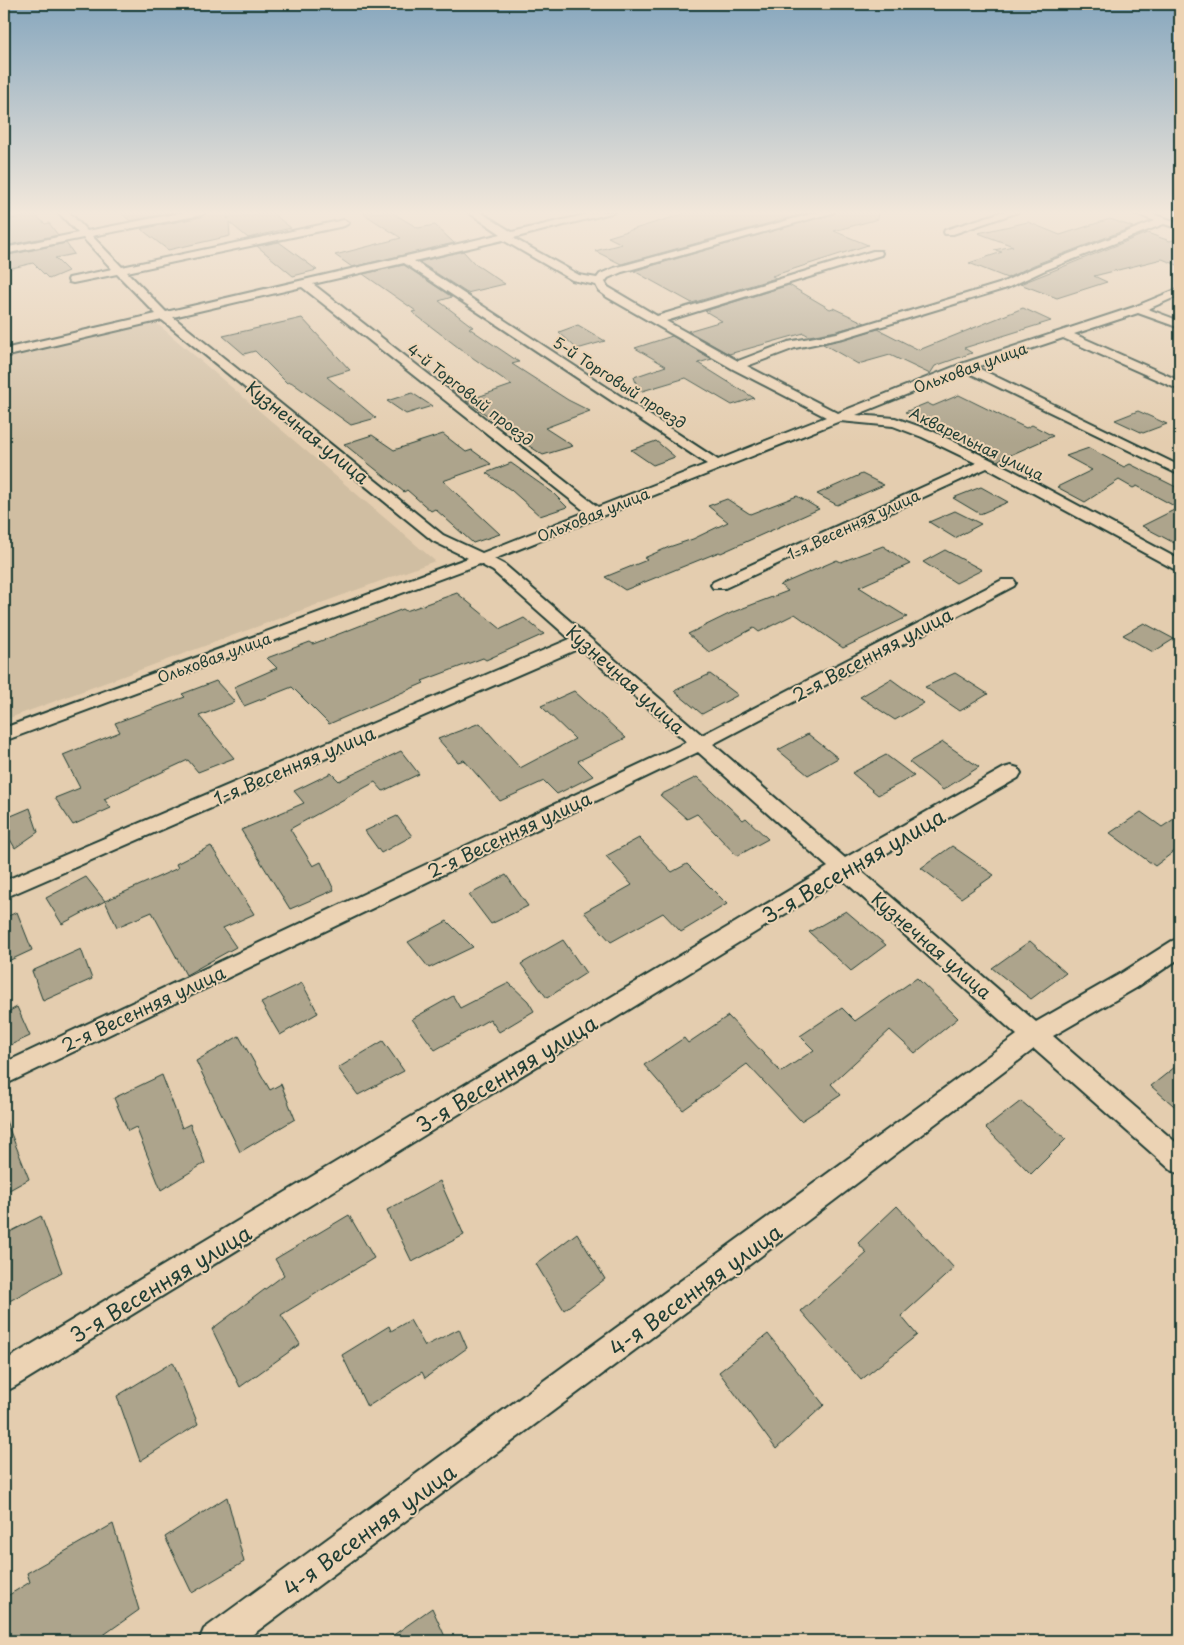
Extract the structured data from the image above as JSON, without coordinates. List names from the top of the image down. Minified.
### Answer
{"streets":{"street":["Ольховая улица","5-й Торговый проезд","4-й Торговый проезд","Кузнечная улица","Акварельная улица","1-я Весенняя улица","2-я Весенняя улица","3-я Весенняя улица","4-я Весенняя улица"]},"crossings":[["Ольховая улица","5-й Торговый проезд"],["Ольховая улица","4-й Торговый проезд"],["Ольховая улица","Кузнечная улица"],["Ольховая улица","Акварельная улица"],["Кузнечная улица","1-я Весенняя улица"],["Кузнечная улица","2-я Весенняя улица"],["Кузнечная улица","3-я Весенняя улица"],["Кузнечная улица","4-я Весенняя улица"],["Акварельная улица","1-я Весенняя улица"]]}
